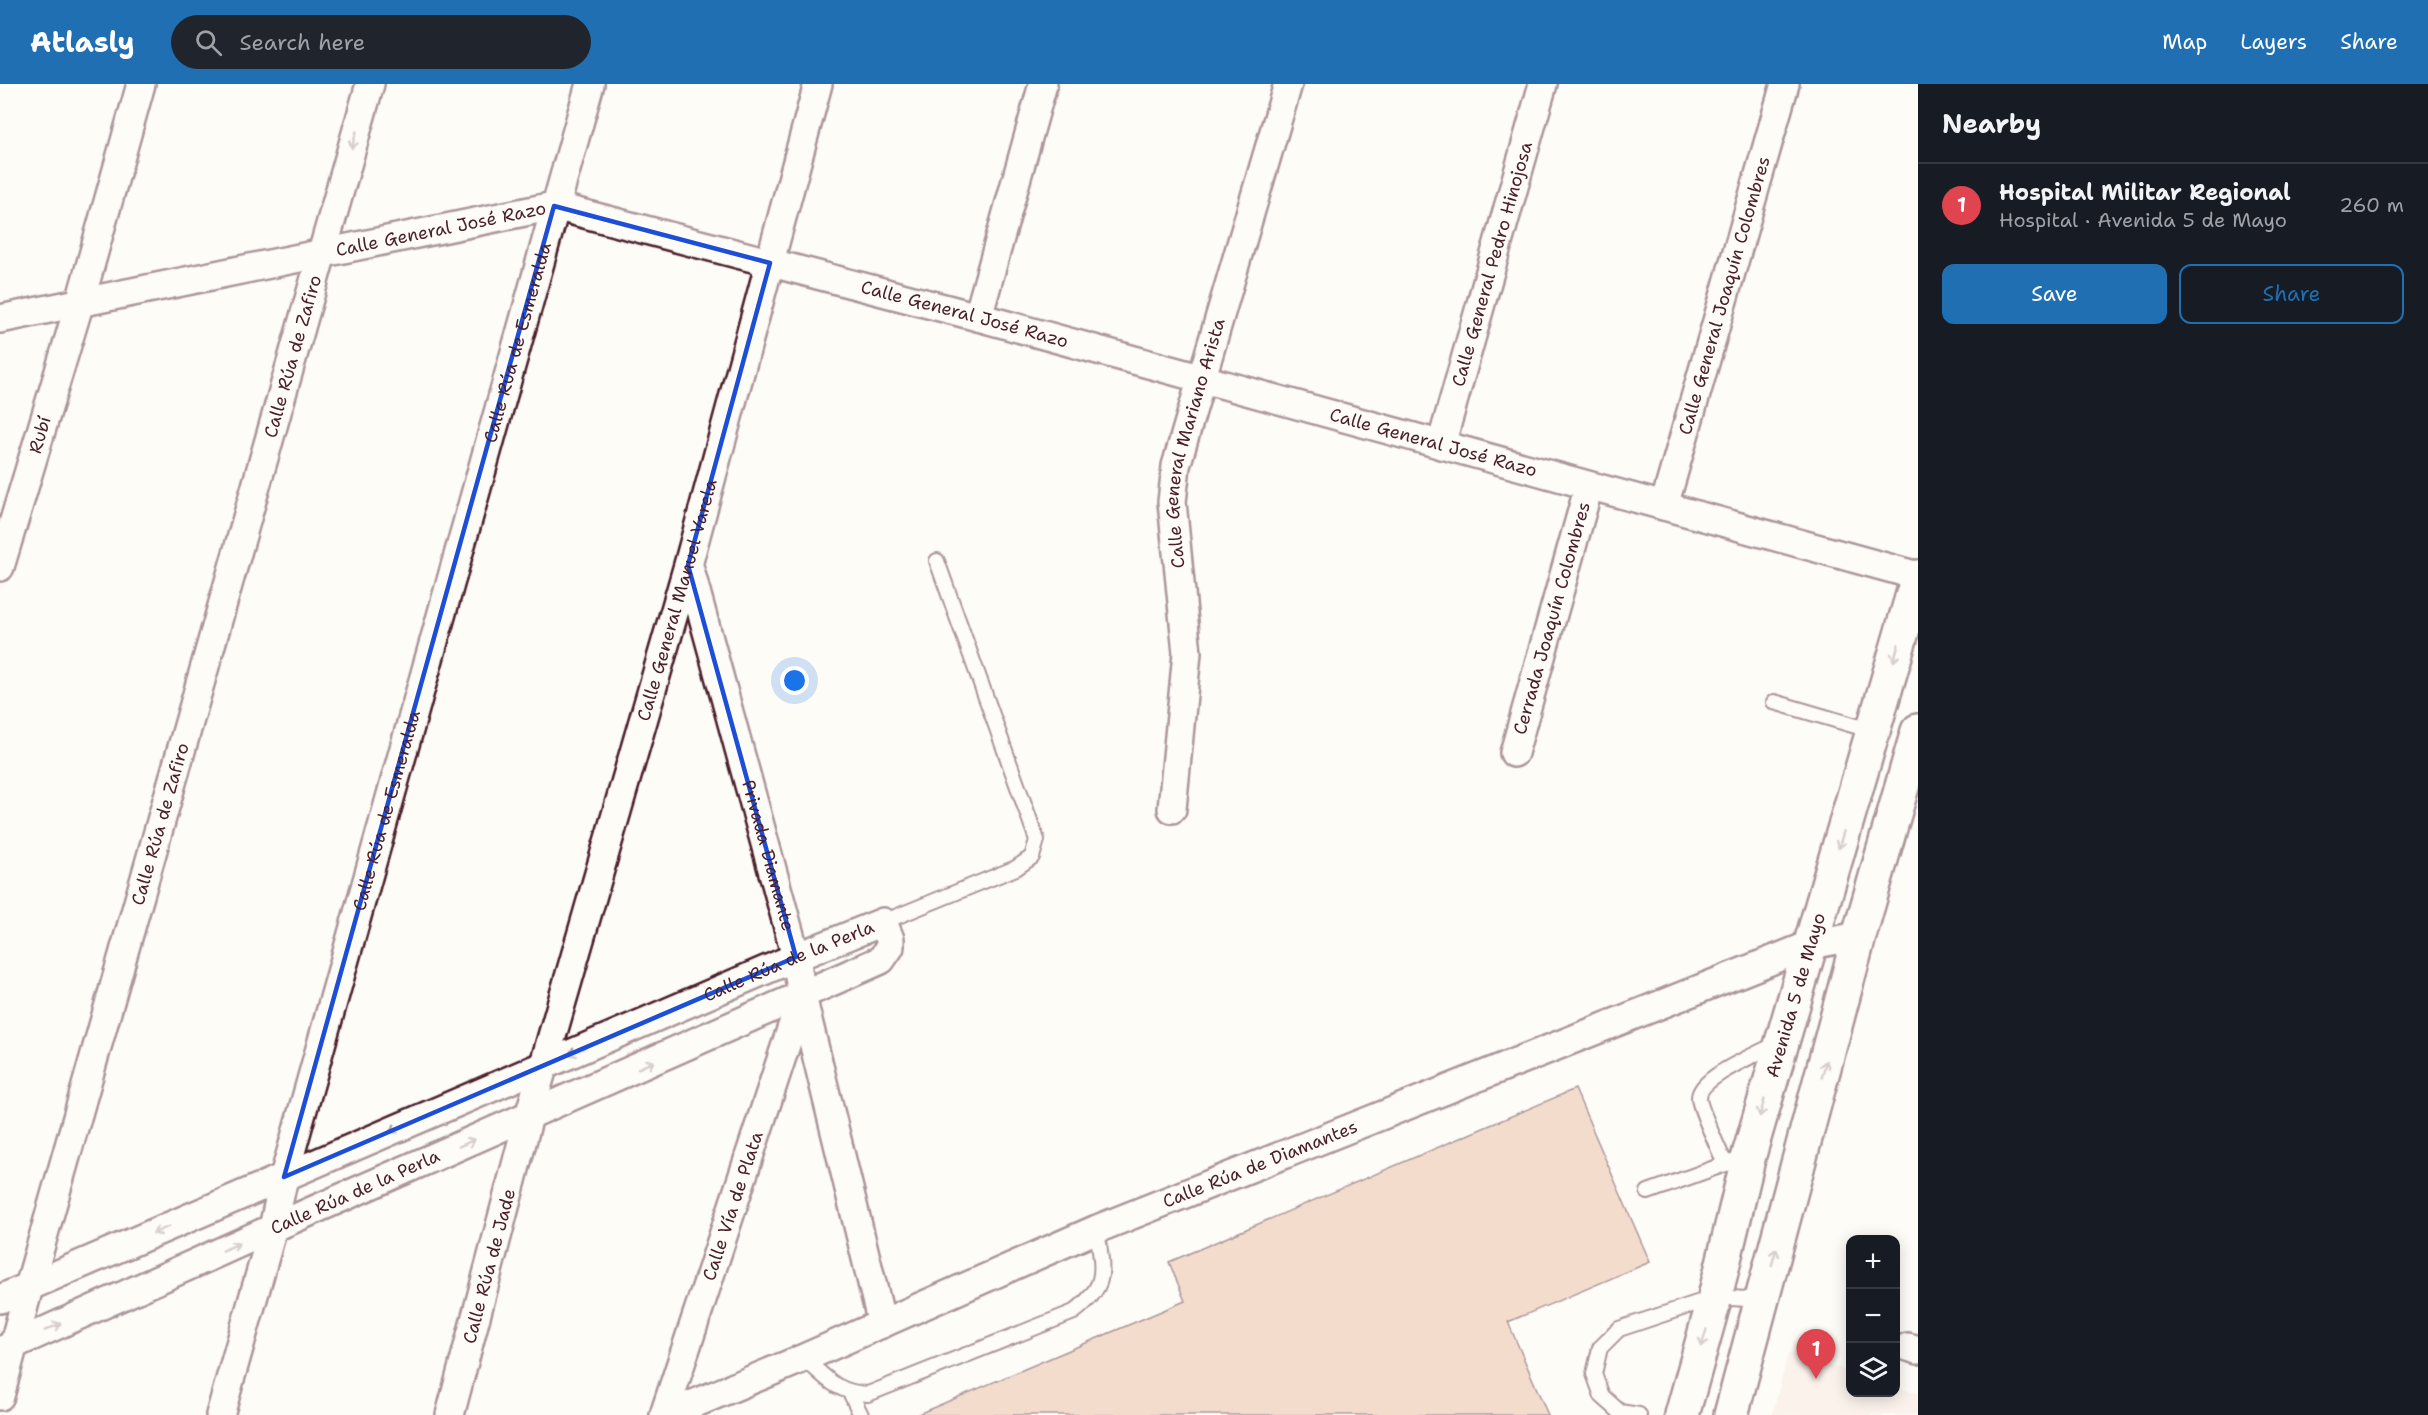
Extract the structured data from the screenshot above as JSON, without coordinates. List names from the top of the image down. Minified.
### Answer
{"streets":{"street":["Calle General José Razo","Calle General Pedro Hinojosa","Calle General Joaquín Colombres","Calle Rúa de Esmeralda","Calle Rúa de Zafiro","Rubí","Calle General Mariano Arista","Calle General Manuel Varela","Cerrada Joaquín Colombres","Privada Diamante","Calle Rúa de la Perla","Avenida 5 de Mayo","Calle Rúa de Diamantes","Calle Vía de Plata","Calle Rúa de Jade"]},"crossings":[["Calle General José Razo","Calle General Pedro Hinojosa"],["Calle General José Razo","Calle General Joaquín Colombres"],["Calle General José Razo","Calle Rúa de Esmeralda"],["Calle General José Razo","Calle Rúa de Zafiro"],["Calle General José Razo","Rubí"],["Calle General José Razo","Calle General Mariano Arista"],["Calle General José Razo","Calle General Manuel Varela"],["Calle General José Razo","Cerrada Joaquín Colombres"],["Calle General José Razo","Avenida 5 de Mayo"],["Calle Rúa de Esmeralda","Calle Rúa de la Perla"],["Calle Rúa de Zafiro","Calle Rúa de la Perla"],["Calle General Manuel Varela","Privada Diamante"],["Calle General Manuel Varela","Calle Rúa de la Perla"],["Calle General Manuel Varela","Calle Rúa de Jade"],["Privada Diamante","Calle Rúa de la Perla"],["Privada Diamante","Calle Rúa de Diamantes"],["Privada Diamante","Calle Vía de Plata"],["Calle Rúa de la Perla","Calle Vía de Plata"],["Calle Rúa de la Perla","Calle Rúa de Jade"],["Avenida 5 de Mayo","Calle Rúa de Diamantes"],["Calle Rúa de Diamantes","Calle Vía de Plata"]],"page":{"header":"Atlasly","search":"Search here","nav":["Map","Layers","Share"],"heading":"Nearby","list":[{"mark":"1","name":"Hospital Militar Regional","note":"Hospital · Avenida 5 de Mayo","value":"260 m"}],"buttons":["Save","Share"],"map_buttons":["+","−"],"pins":"1"}}
